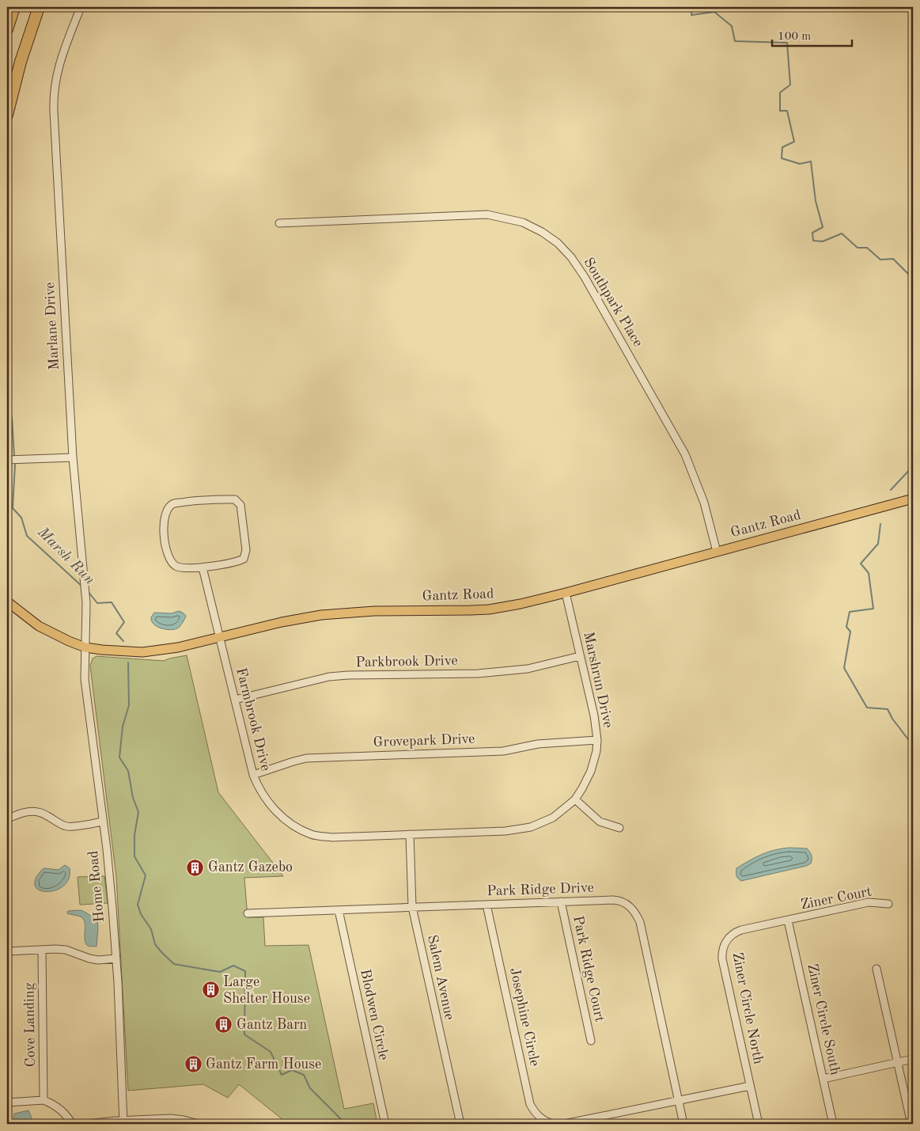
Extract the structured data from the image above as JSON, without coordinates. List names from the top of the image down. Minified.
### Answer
{"streets":{"main road":["Gantz Road"],"street":["Southpark Place","Marlane Drive","Parkbrook Drive","Marshrun Drive","Farmbrook Drive","Grovepark Drive","Home Road","Park Ridge Drive","Ziner Court","Park Ridge Court","Salem Avenue","Ziner Circle North","Blodwen Circle","Josephine Circle","Ziner Circle South","Cove Landing"]},"crossings":[["Southpark Place","Gantz Road"],["Marlane Drive","Gantz Road"],["Marlane Drive","Home Road"],["Gantz Road","Marshrun Drive"],["Gantz Road","Farmbrook Drive"],["Gantz Road","Home Road"],["Parkbrook Drive","Marshrun Drive"],["Parkbrook Drive","Farmbrook Drive"],["Marshrun Drive","Farmbrook Drive"],["Marshrun Drive","Grovepark Drive"],["Farmbrook Drive","Grovepark Drive"],["Farmbrook Drive","Salem Avenue"],["Park Ridge Drive","Park Ridge Court"],["Park Ridge Drive","Salem Avenue"],["Park Ridge Drive","Blodwen Circle"],["Park Ridge Drive","Josephine Circle"],["Ziner Court","Ziner Circle North"],["Ziner Court","Ziner Circle South"],["Ziner Circle North","Ziner Circle South"]],"water":["Marsh Run"],"places":{"building":["Gantz Gazebo","Large Shelter House","Gantz Barn","Gantz Farm House"]},"scale_bar":"100 m"}
